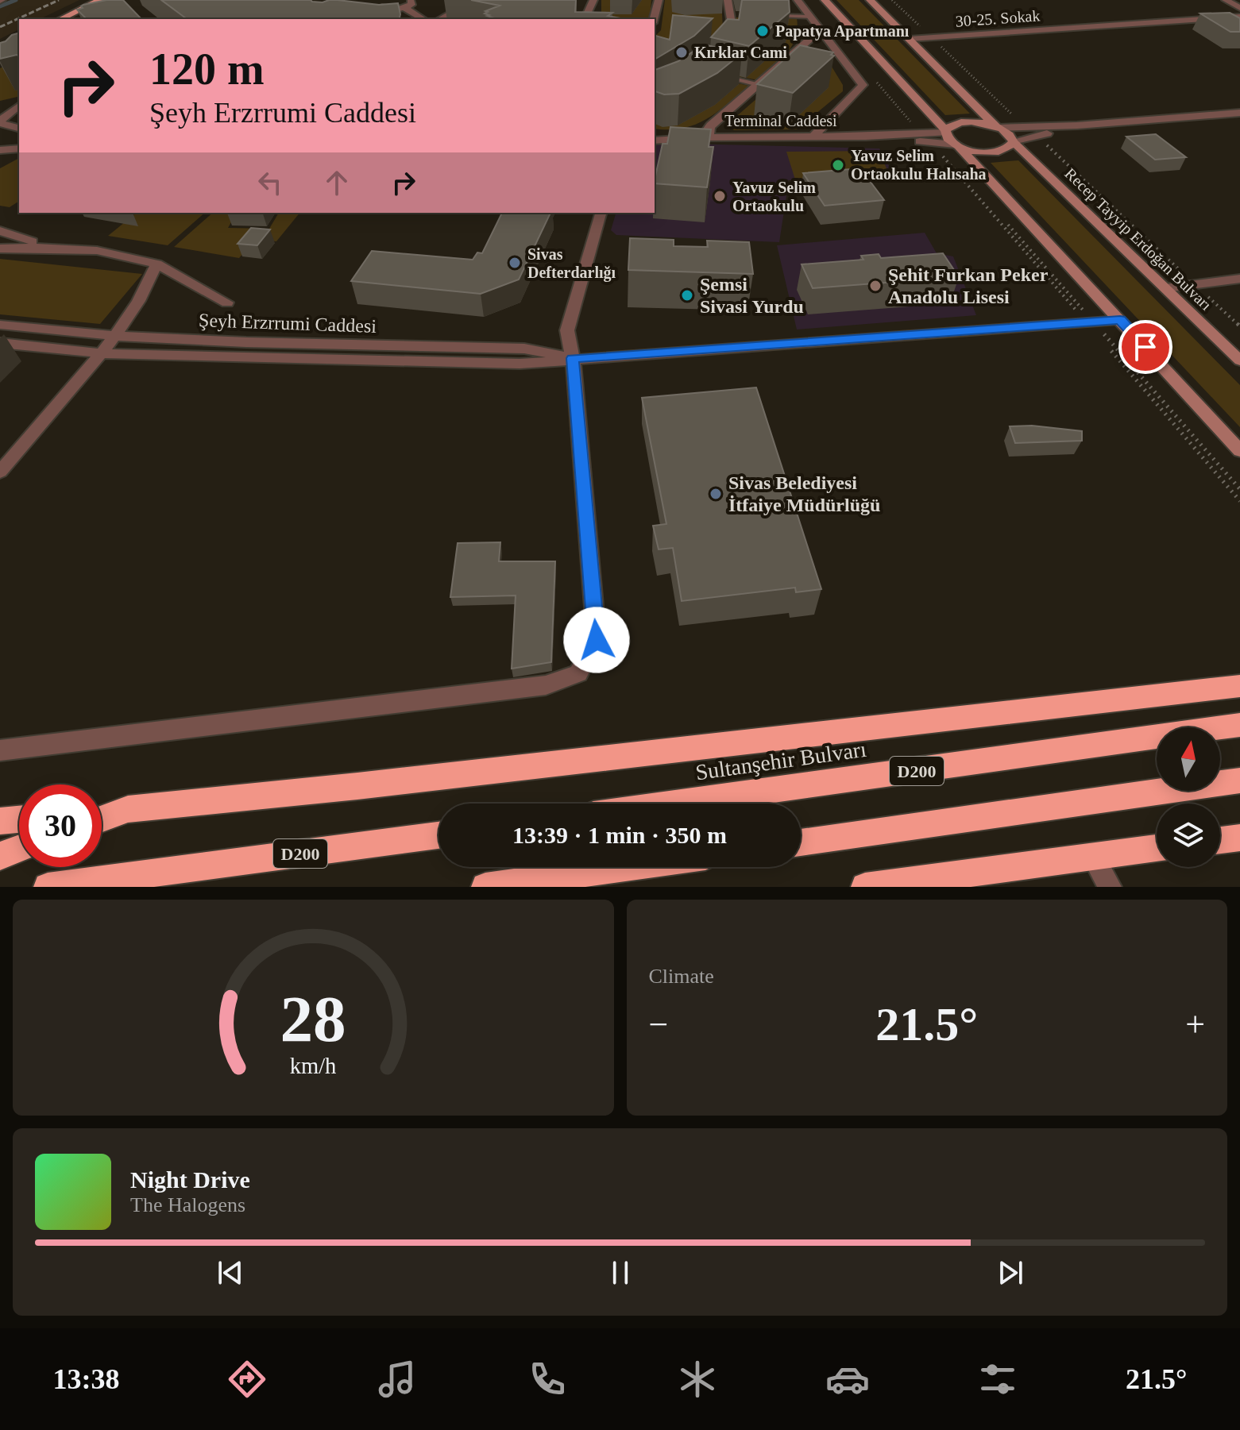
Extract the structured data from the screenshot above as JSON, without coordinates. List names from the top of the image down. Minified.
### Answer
{"streets":{"highway":["Sultanşehir Bulvarı","D200"],"street":["30-25. Sokak","Terminal Caddesi","Recep Tayyip Erdoğan Bulvarı","Şeyh Erzrrumi Caddesi"]},"places":["Papatya Apartmanı","Kırklar Cami","Yavuz Selim Ortaokulu Halısaha","Yavuz Selim Ortaokulu","Sivas Defterdarlığı","Şehit Furkan Peker Anadolu Lisesi","Şemsi Sivasi Yurdu","Sivas Belediyesi İtfaiye Müdürlüğü"],"north":"top","page":{"turn":["120 m","Şeyh Erzrrumi Caddesi"],"limit":"30","trip":"13:39 · 1 min · 350 m","tile":"Climate","heat":["−","21.5°","+"],"song":["Night Drive","The Halogens"],"tabs":["13:38","21.5°"],"gauge":["28","km/h"]}}
